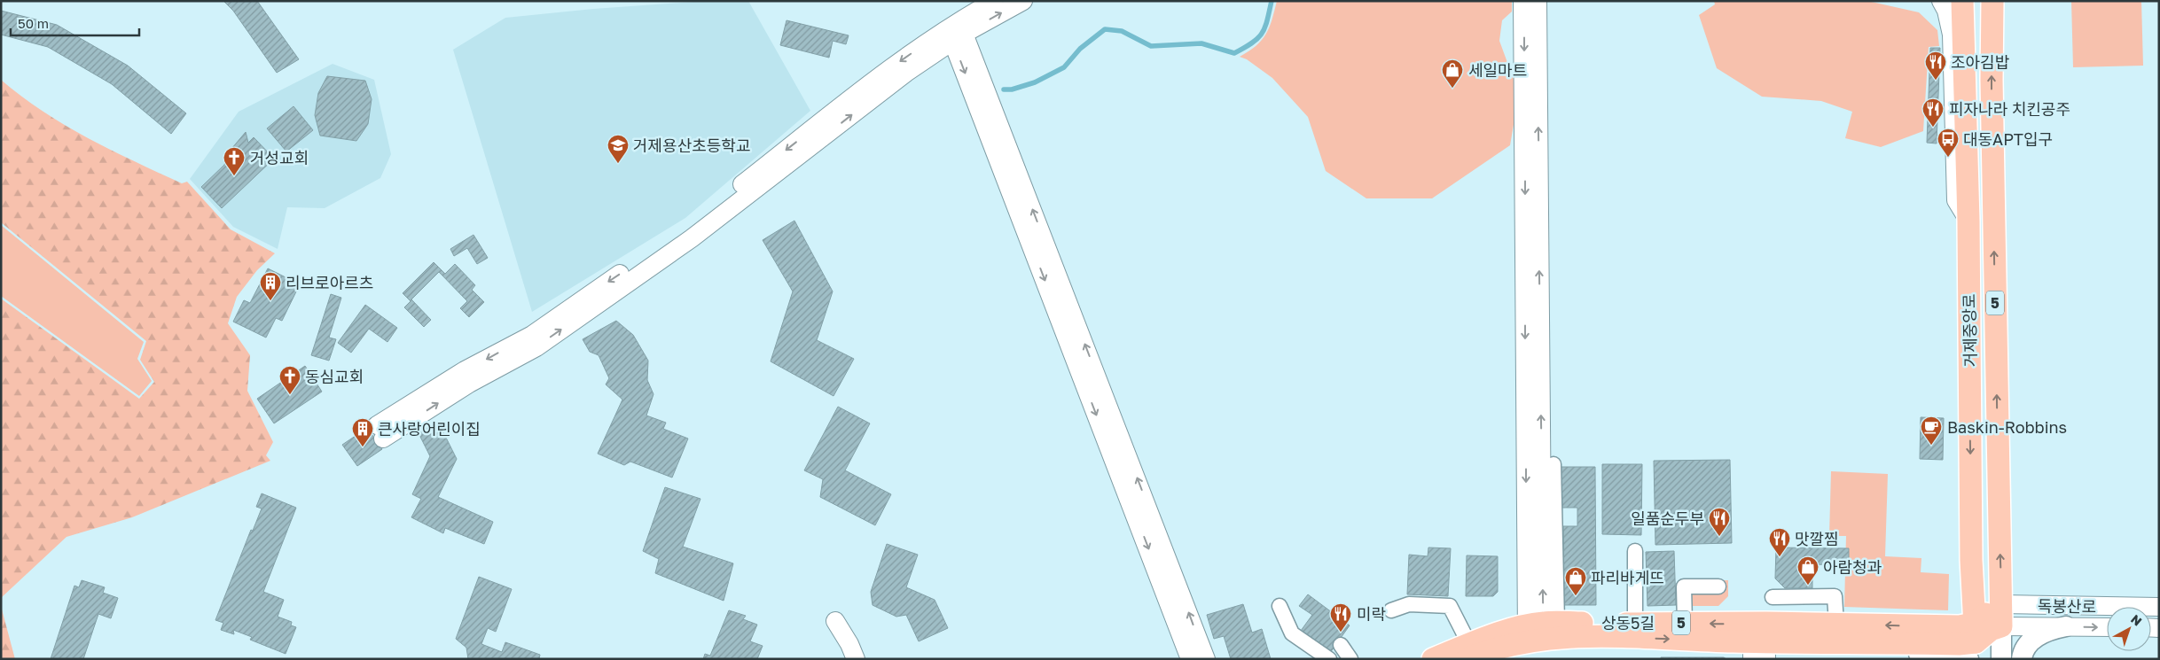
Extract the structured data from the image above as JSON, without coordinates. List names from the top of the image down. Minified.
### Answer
{"streets":{"main road":["5","거제중앙로","상동5길"],"street":["독봉산로"]},"crossings":[["거제중앙로","독봉산로"]],"places":{"restaurant":["조아김밥","피자나라 치킨공주","일품순두부","맛깔찜","미락"],"shop":["세일마트","아람청과","파리바게뜨"],"bus stop":["대동APT입구"],"school or university":["거제용산초등학교"],"church":["거성교회","동심교회"],"building":["리브로아르츠","큰사랑어린이집"],"cafe":["Baskin-Robbins"]},"scale_bar":"50 m","north":"top right"}
